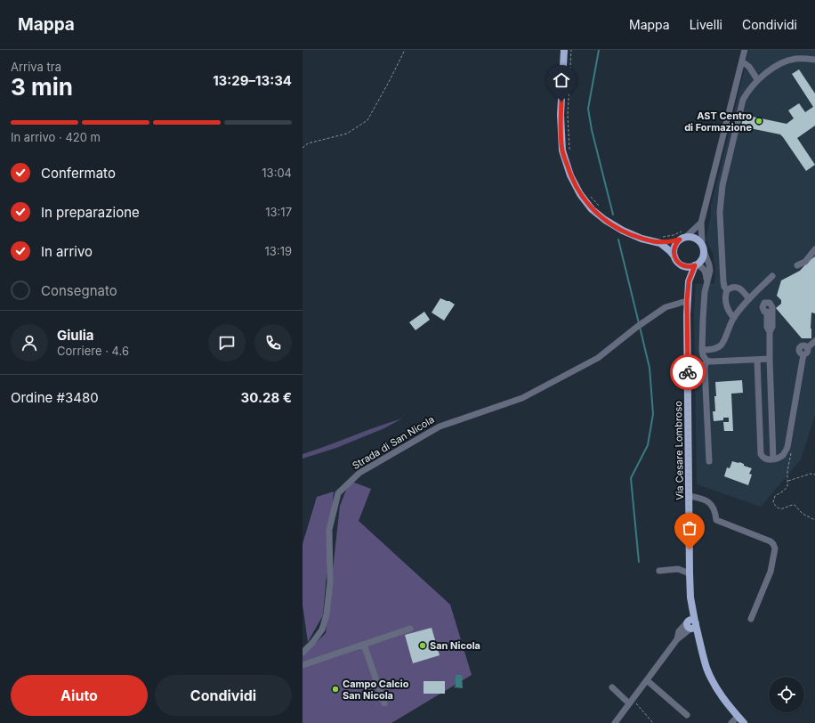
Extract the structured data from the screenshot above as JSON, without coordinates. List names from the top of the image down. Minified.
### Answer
{"streets":{"main road":["Via Cesare Lombroso"],"street":["Strada di San Nicola"]},"crossings":[["Strada di San Nicola","Via Cesare Lombroso"]],"places":["AST Centro di Formazione","San Nicola","Campo Calcio San Nicola"],"page":{"header":"Mappa","nav":["Mappa","Livelli","Condividi"],"heading":["3 min","Arriva tra","13:29–13:34"],"panel":["Giulia","Corriere · 4.6","Ordine #3480","30.28 €"],"bar":"In arrivo · 420 m","list":[["Confermato","13:04"],["In preparazione","13:17"],["In arrivo","13:19"],"Consegnato"],"buttons":["Aiuto","Condividi"]}}
